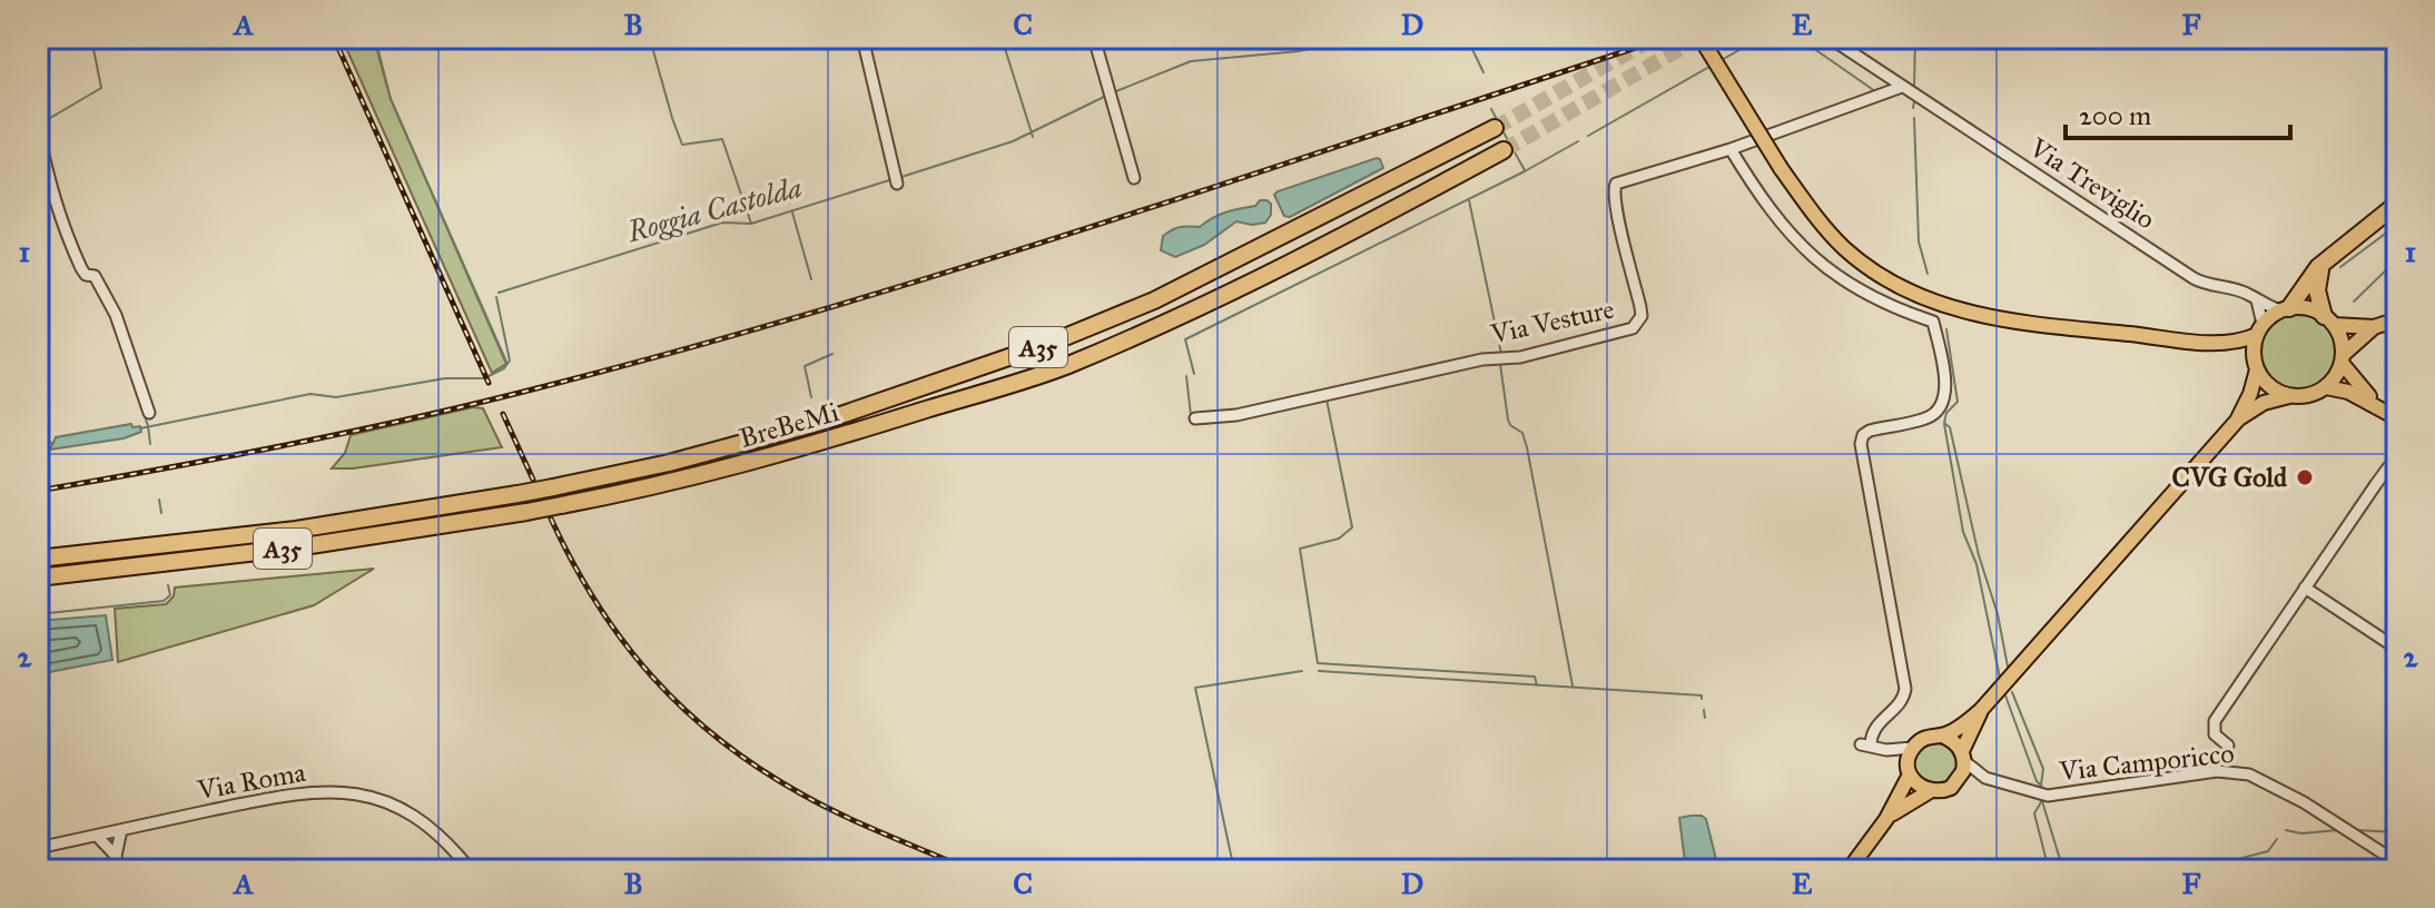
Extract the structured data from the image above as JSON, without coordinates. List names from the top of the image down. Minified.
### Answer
{"streets":{"highway":["A35","BreBeMi"],"street":["Via Treviglio","Via Vesture","Via Camporicco","Via Roma"]},"crossings":[["Via Treviglio","Via Vesture"]],"water":["Roggia Castolda"],"places":["CVG Gold"],"scale_bar":"200 m","grid":{"columns":["A","B","C","D","E","F"],"rows":["1","2"]}}
